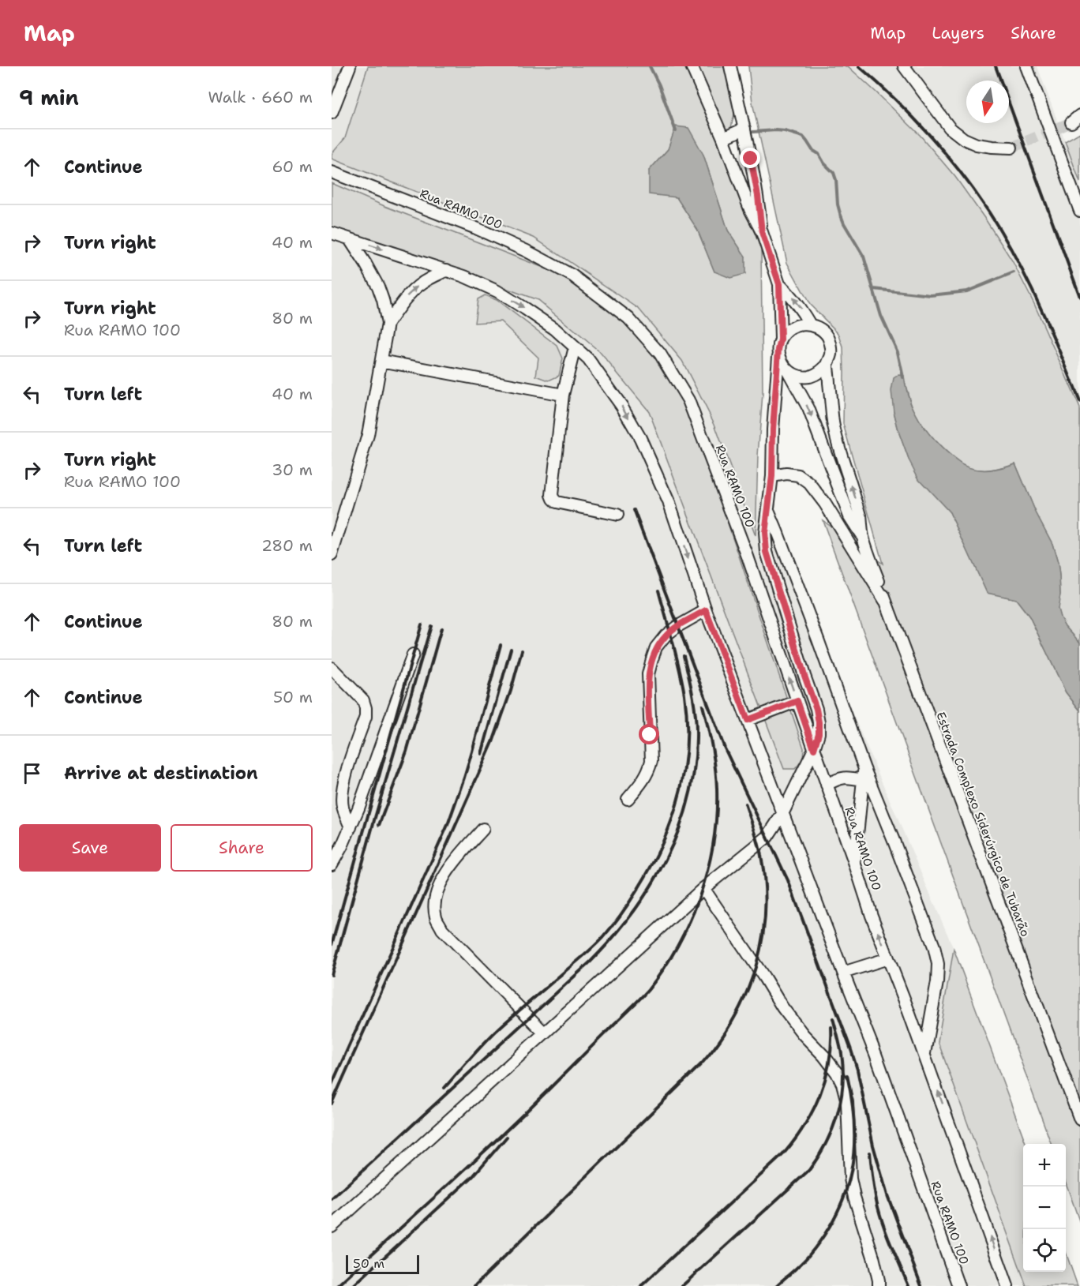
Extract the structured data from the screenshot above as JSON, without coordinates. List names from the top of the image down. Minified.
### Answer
{"streets":{"street":["Rua RAMO 100","Estrada Complexo Siderúrgico de Tubarão"]},"scale_bar":"50 m","north":"bottom","page":{"header":"Map","nav":["Map","Layers","Share"],"heading":["9 min","Walk · 660 m"],"list":[["Continue","60 m"],["Turn right","40 m"],["Turn right","Rua RAMO 100","80 m"],["Turn left","40 m"],["Turn right","Rua RAMO 100","30 m"],["Turn left","280 m"],["Continue","80 m"],["Continue","50 m"],"Arrive at destination"],"buttons":["Save","Share"],"map_buttons":["+","−"],"scale":"50 m"}}
